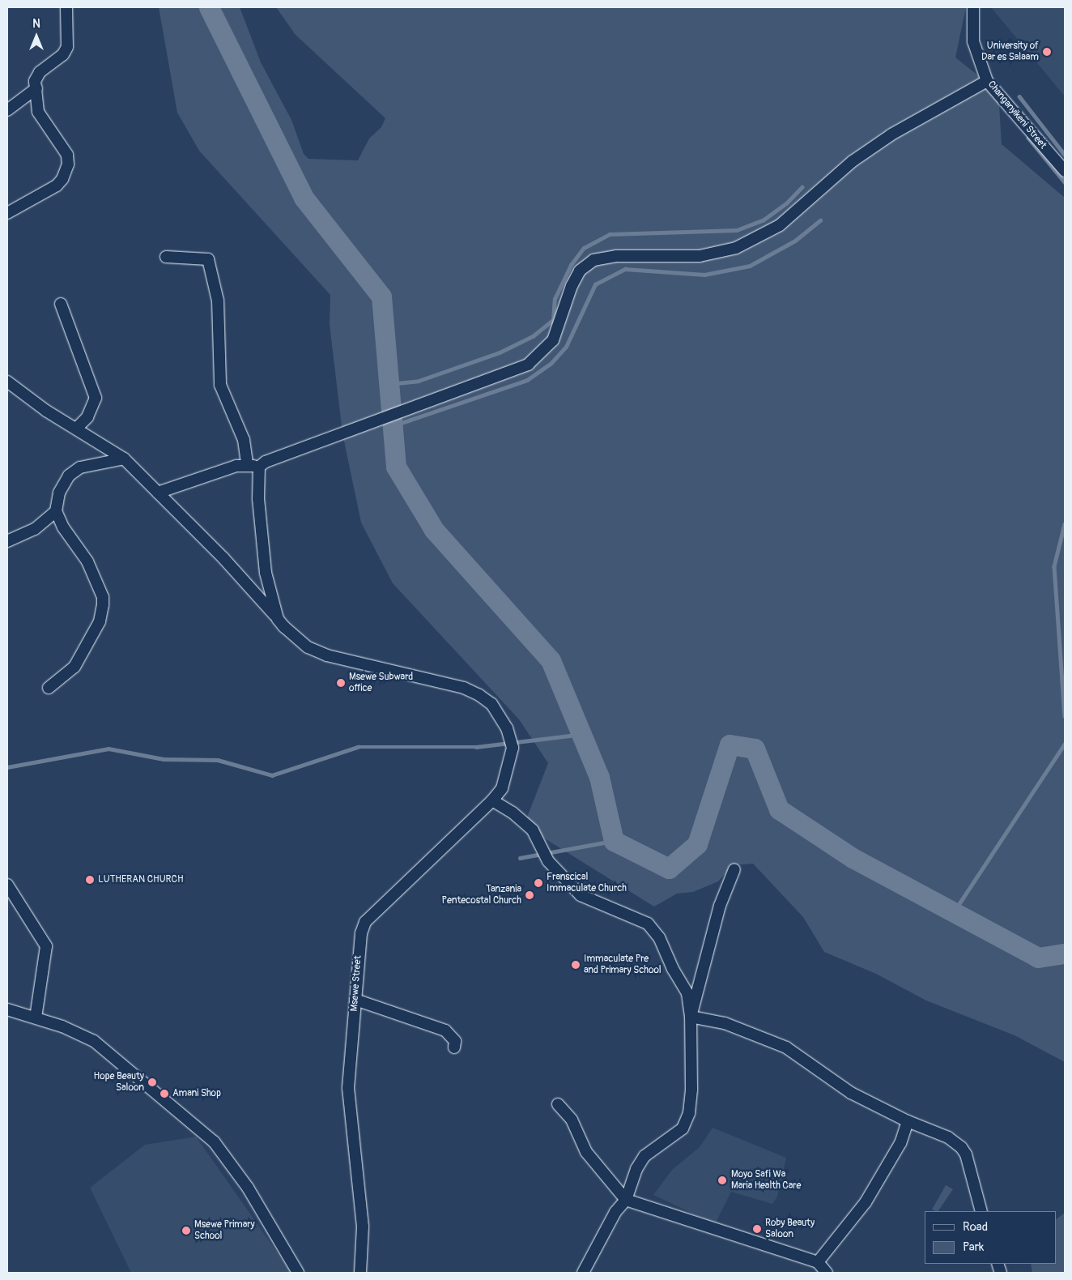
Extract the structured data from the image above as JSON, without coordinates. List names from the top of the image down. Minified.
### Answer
{"streets":{"street":["Changanyikeni Street","Msewe Street"]},"places":["University of Dar es Salaam","Msewe Subward office","LUTHERAN CHURCH","Franscical Immaculate Church","Tanzania Pentecostal Church","Immaculate Pre and Primary School","Hope Beauty Saloon","Amani Shop","Moyo Safi Wa Maria Health Care","Roby Beauty Saloon","Msewe Primary School"],"legend":["Road","Park"],"north":"top"}
